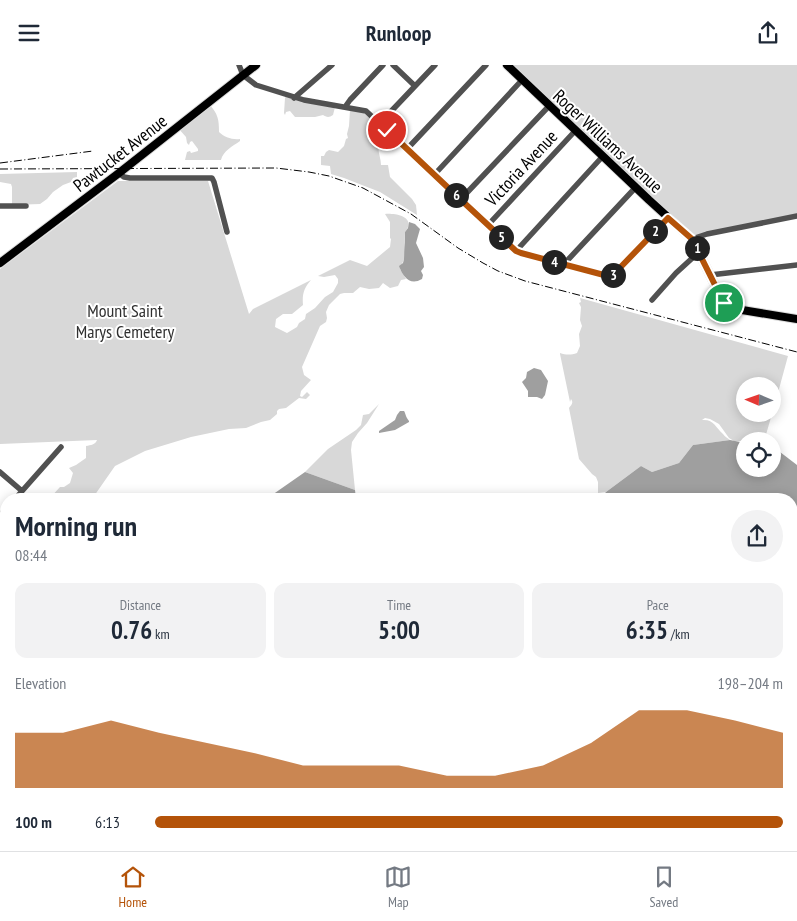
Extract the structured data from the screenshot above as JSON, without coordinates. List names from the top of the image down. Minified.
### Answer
{"streets":{"main road":["Roger Williams Avenue","Pawtucket Avenue"],"street":["Victoria Avenue"]},"crossings":[["Roger Williams Avenue","Victoria Avenue"]],"parks":["Mount Saint Marys Cemetery"],"north":"left","page":{"header":"Runloop","pins":["6","2","5","1","4","3"],"heading":["Morning run","08:44"],"stats":[["Distance","0.76 km"],["Time","5:00"],["Pace","6:35 /km"]],"chart":["Elevation","198–204 m"],"list":[{"name":"100 m","note":"6:13"}],"tabs":["Home","Map","Saved"]}}
